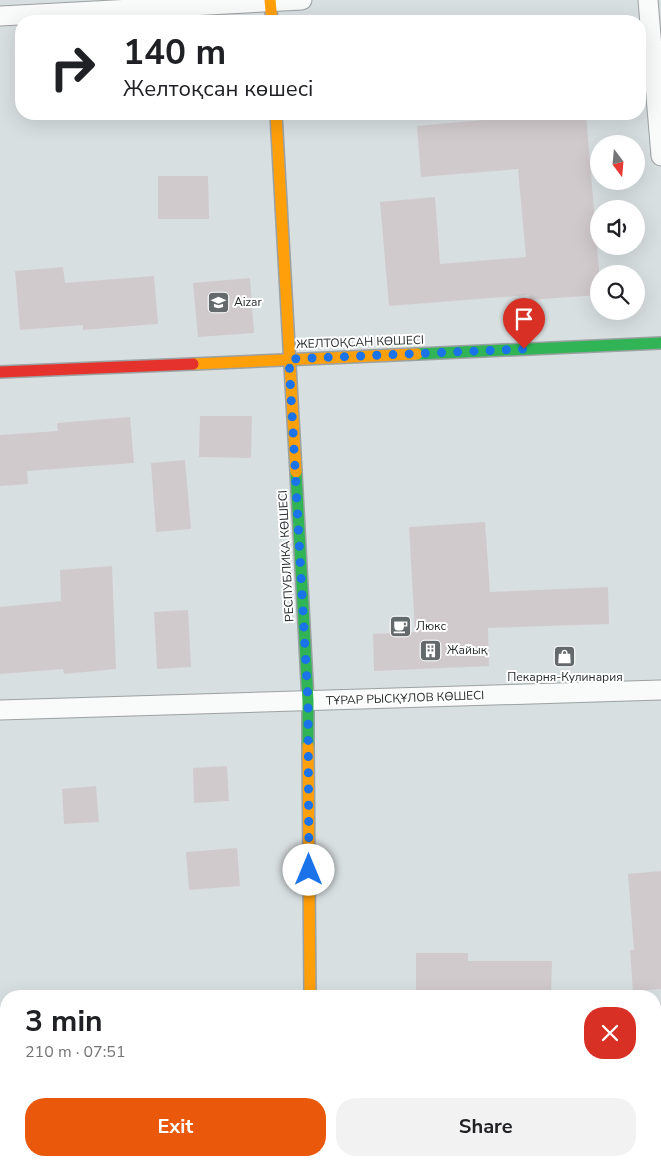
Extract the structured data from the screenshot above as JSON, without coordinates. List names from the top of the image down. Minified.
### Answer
{"streets":{"street":["ЖЕЛТОҚСАН КӨШЕСІ","РЕСПУБЛИКА КӨШЕСІ","ТҰРАР РЫСҚҰЛОВ КӨШЕСІ"]},"crossings":[["ЖЕЛТОҚСАН КӨШЕСІ","РЕСПУБЛИКА КӨШЕСІ"],["РЕСПУБЛИКА КӨШЕСІ","ТҰРАР РЫСҚҰЛОВ КӨШЕСІ"]],"places":{"school or university":["Aizar"],"cafe":["Люкс"],"building":["Жайық"],"shop":["Пекарня-Кулинария"]},"north":"bottom","page":{"turn":["140 m","Желтоқсан көшесі"],"heading":["3 min","210 m · 07:51"],"buttons":["Exit","Share"]}}
